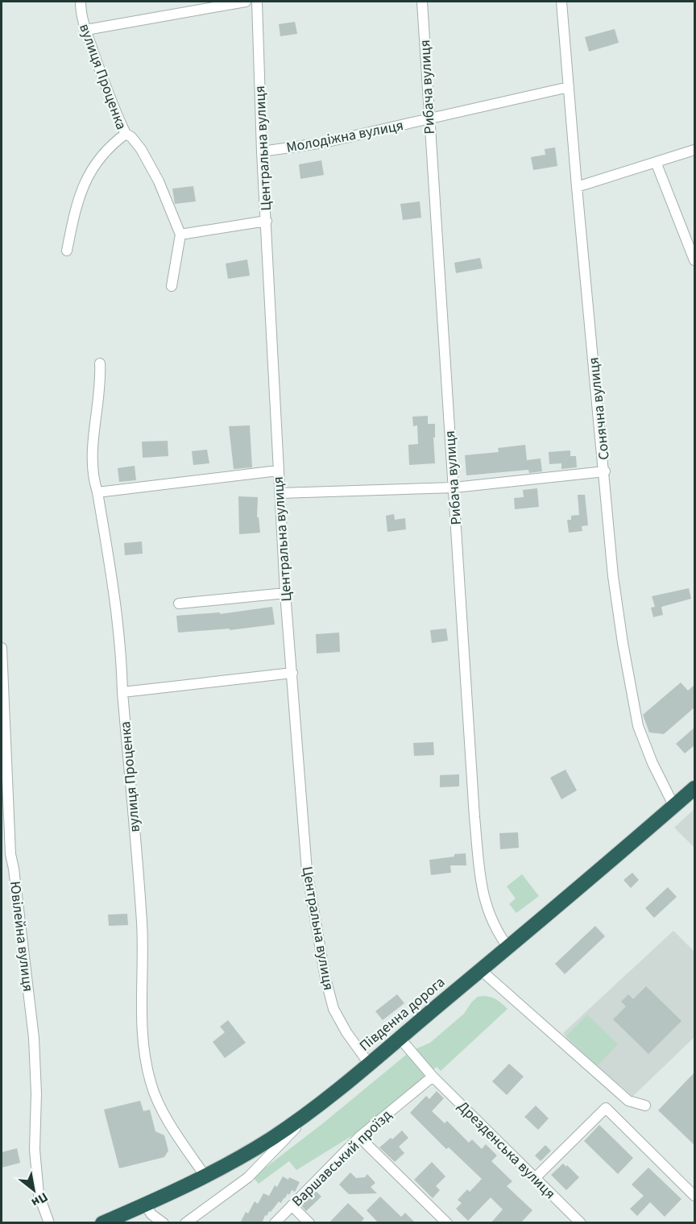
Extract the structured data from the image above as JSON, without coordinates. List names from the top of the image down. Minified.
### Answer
{"streets":{"highway":["Південна дорога"],"street":["вулиця Проценка","Рибача вулиця","Молодіжна вулиця","Центральна вулиця","Сонячна вулиця","Ювілейна вулиця","Дрезденська вулиця","Варшавський проїзд"]},"crossings":[["вулиця Проценка","Південна дорога"],["Рибача вулиця","Молодіжна вулиця"],["Рибача вулиця","Південна дорога"],["Молодіжна вулиця","Центральна вулиця"],["Молодіжна вулиця","Сонячна вулиця"],["Центральна вулиця","Південна дорога"],["Сонячна вулиця","Південна дорога"],["Південна дорога","Дрезденська вулиця"],["Дрезденська вулиця","Варшавський проїзд"]],"north":"bottom right"}
